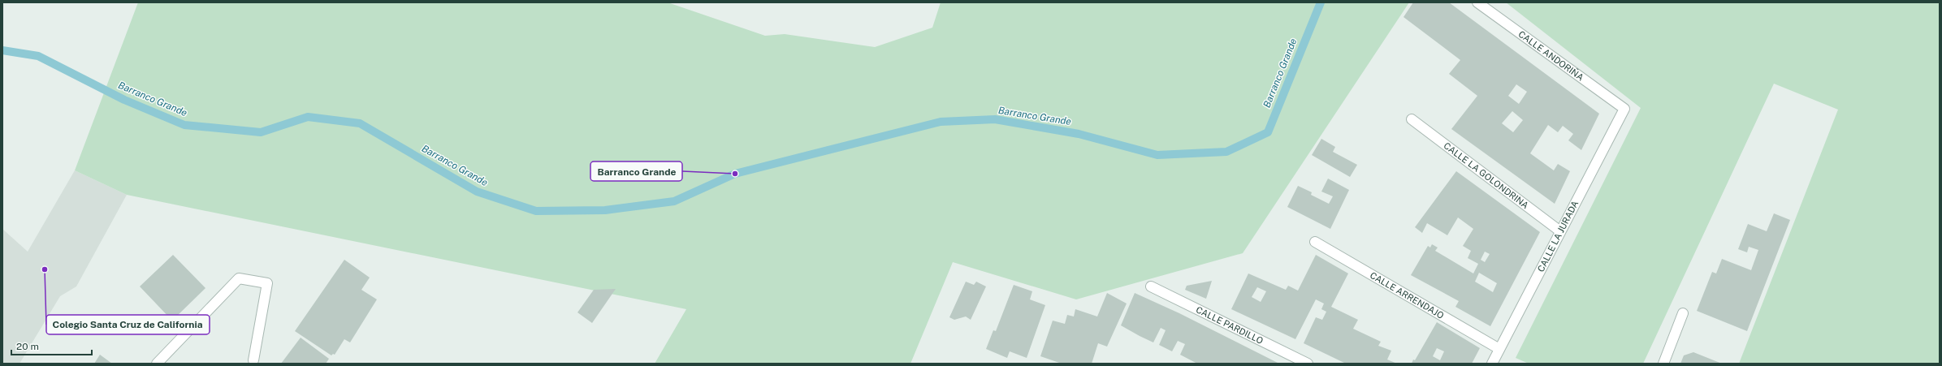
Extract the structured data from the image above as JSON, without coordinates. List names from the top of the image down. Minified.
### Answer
{"streets":{"street":["CALLE ANDORIÑA","CALLE LA GOLONDRINA","CALLE LA JURADA","CALLE ARRENDAJO","CALLE PARDILLO"]},"crossings":[["CALLE ANDORIÑA","CALLE LA JURADA"],["CALLE LA GOLONDRINA","CALLE LA JURADA"],["CALLE LA JURADA","CALLE ARRENDAJO"]],"water":["Barranco Grande"],"places":["Barranco Grande","Colegio Santa Cruz de California"],"scale_bar":"20 m"}
